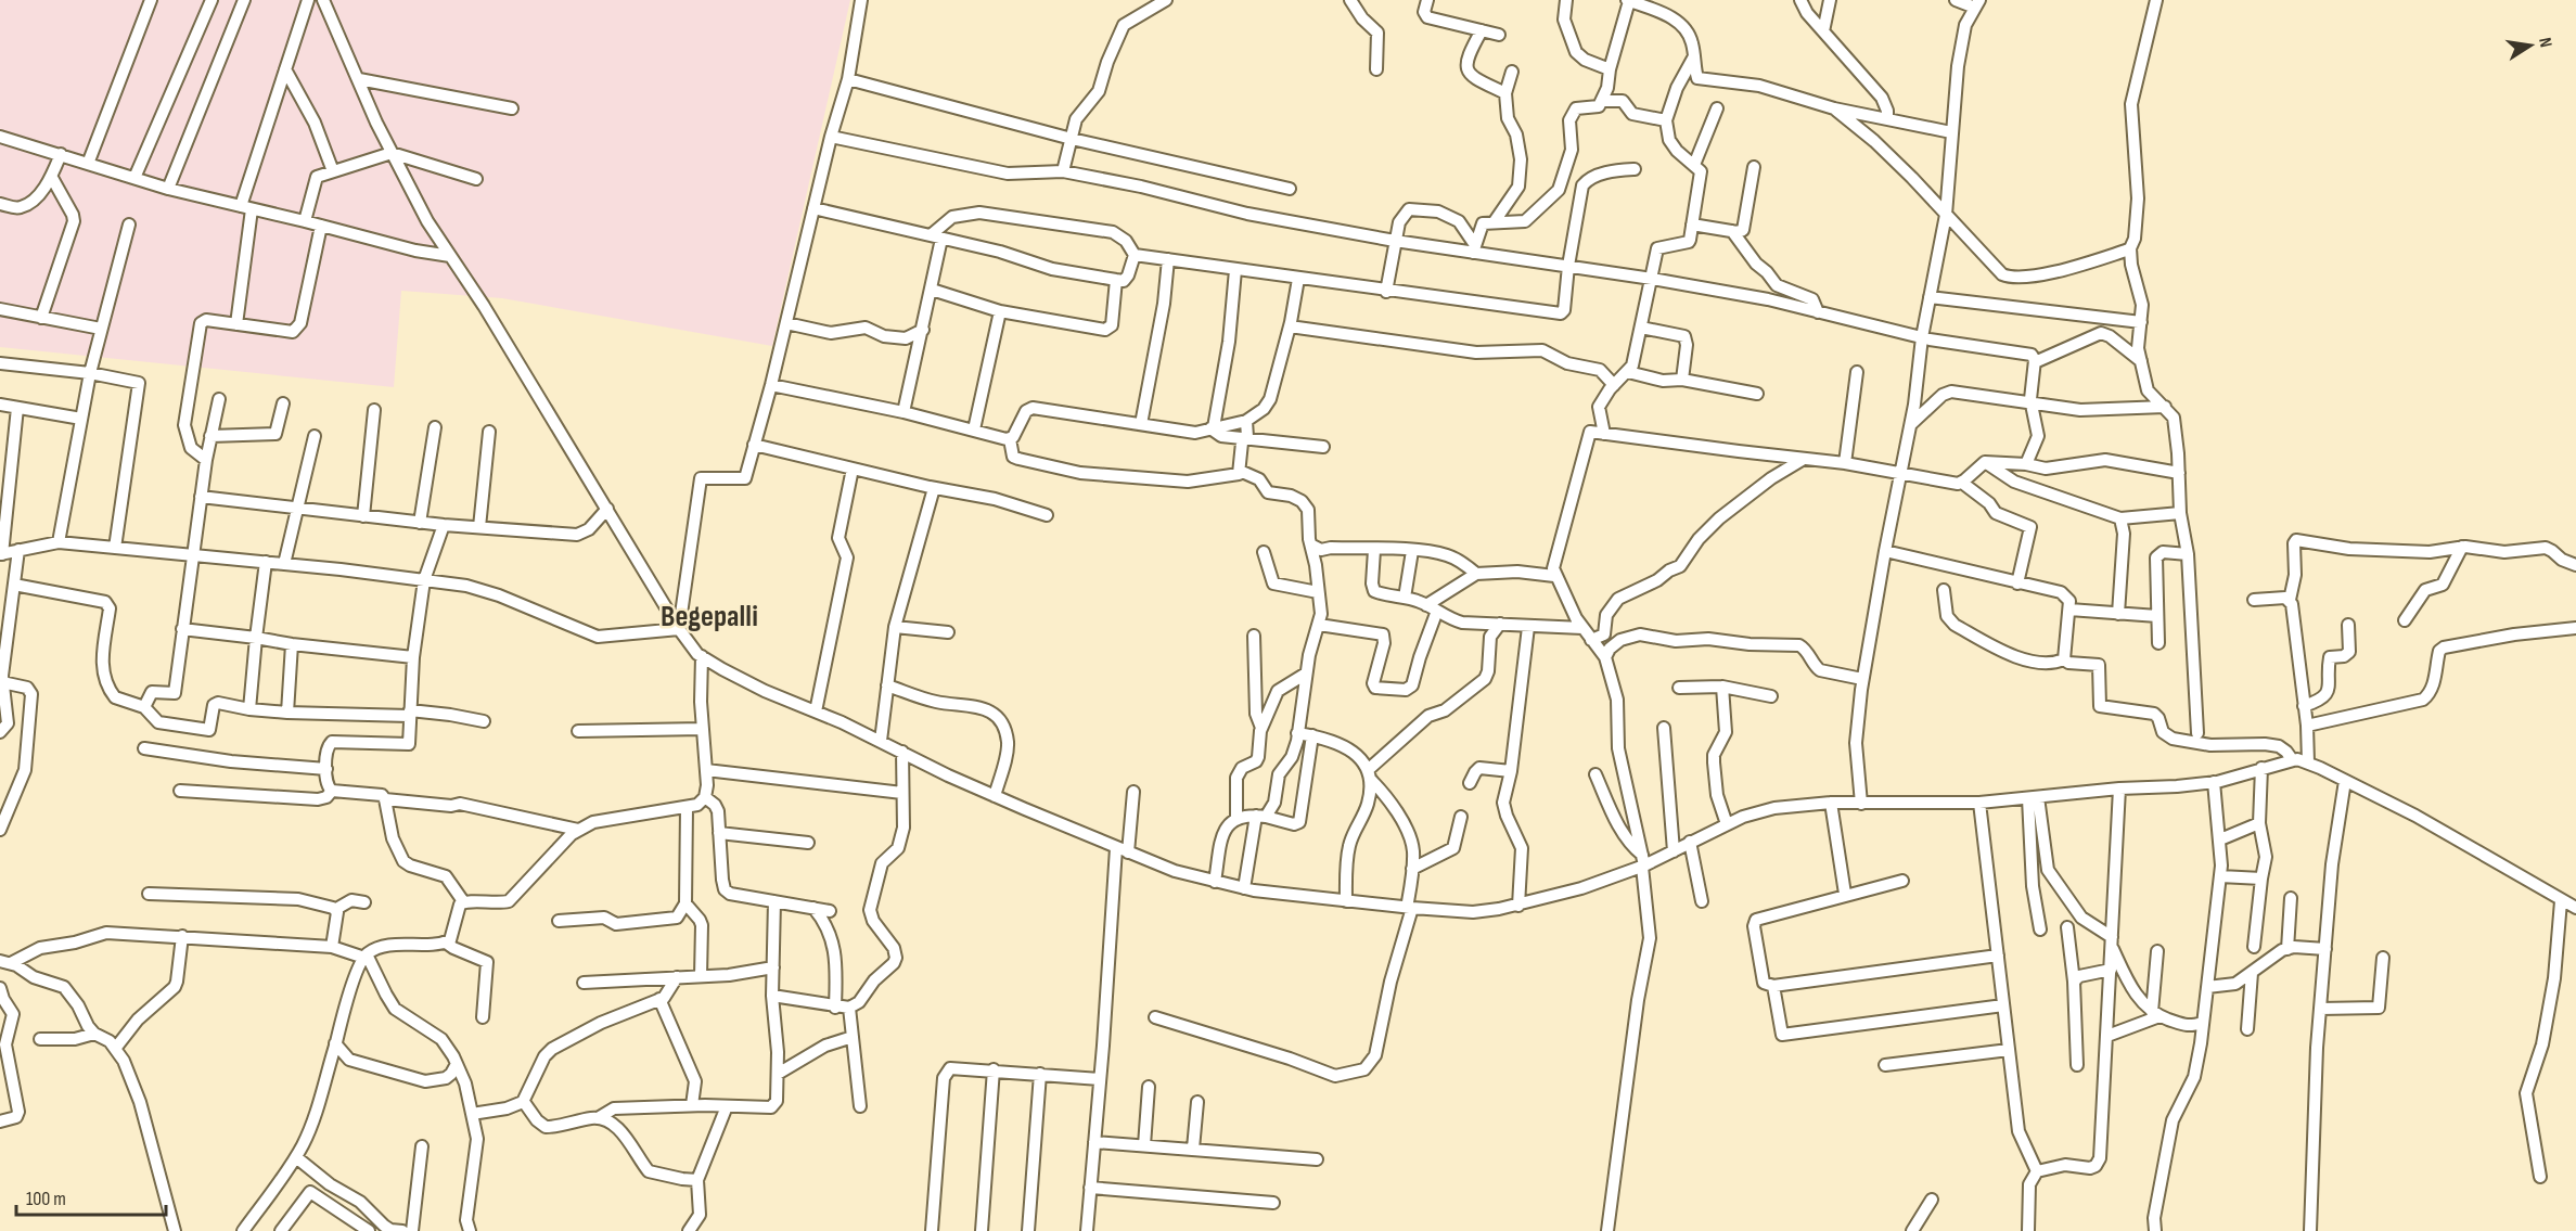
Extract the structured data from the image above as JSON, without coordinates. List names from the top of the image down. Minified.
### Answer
{"districts":["Begepalli"],"scale_bar":"100 m","north":"right"}
